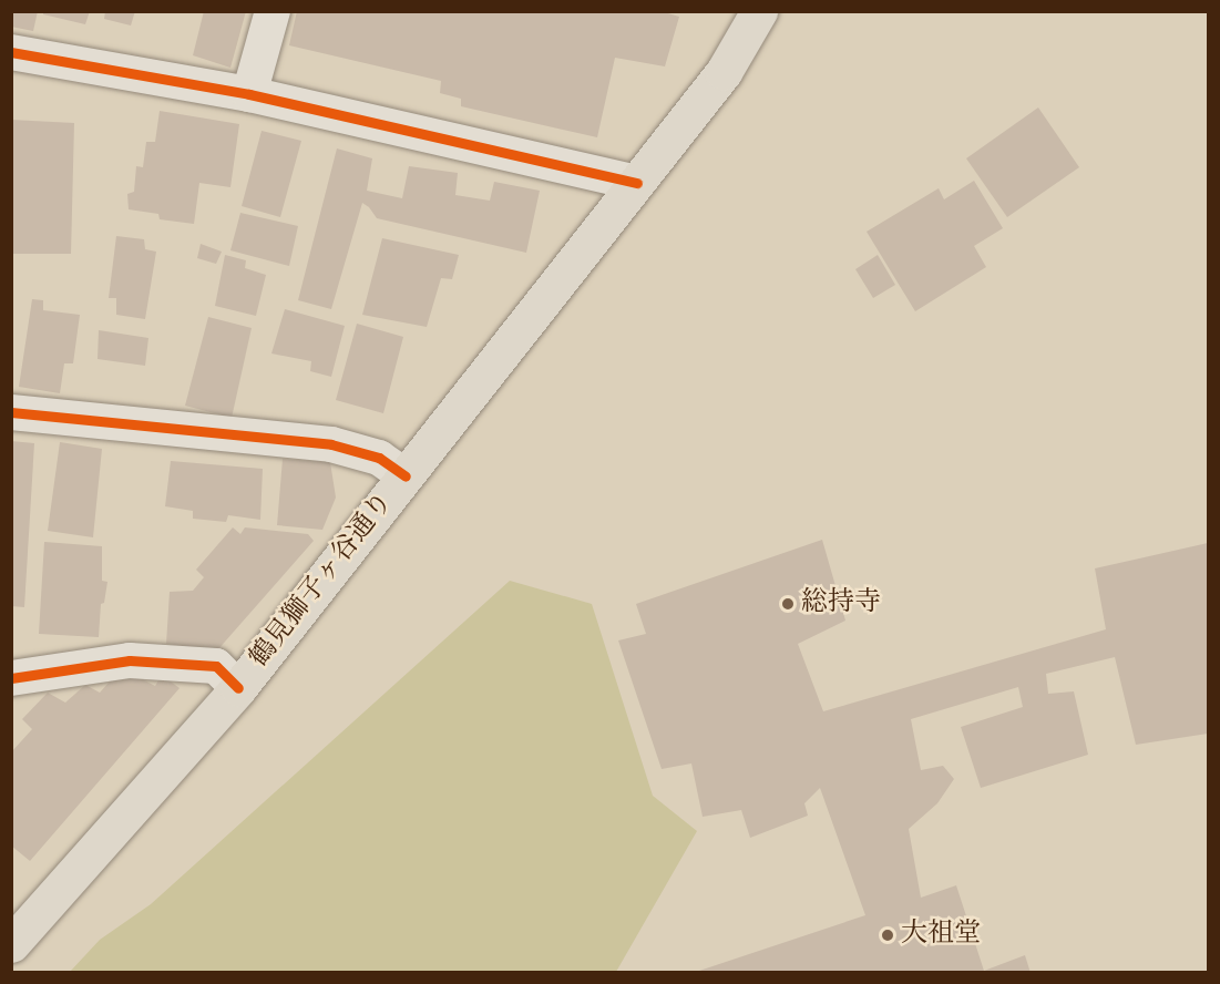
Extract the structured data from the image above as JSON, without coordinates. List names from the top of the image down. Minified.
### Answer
{"streets":{"main road":["鶴見獅子ヶ谷通り"]},"places":["総持寺","大祖堂"]}
